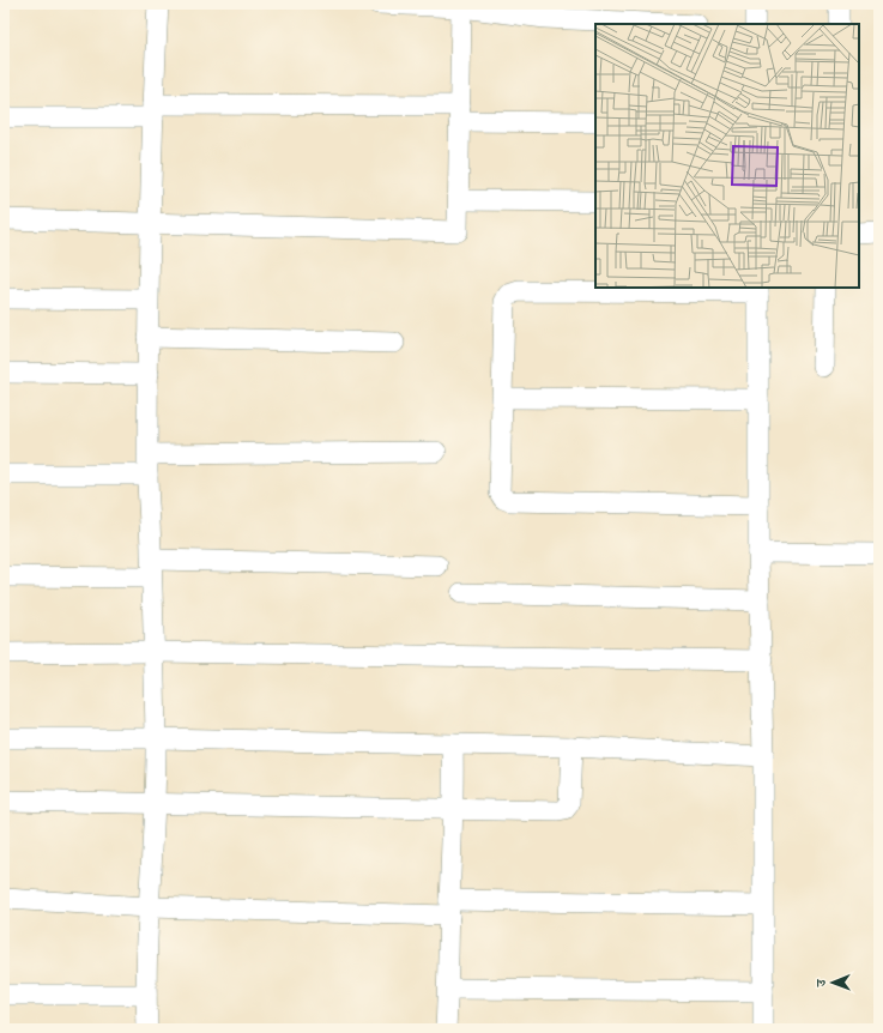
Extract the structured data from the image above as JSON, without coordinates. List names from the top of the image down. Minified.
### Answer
{"north":"left"}
